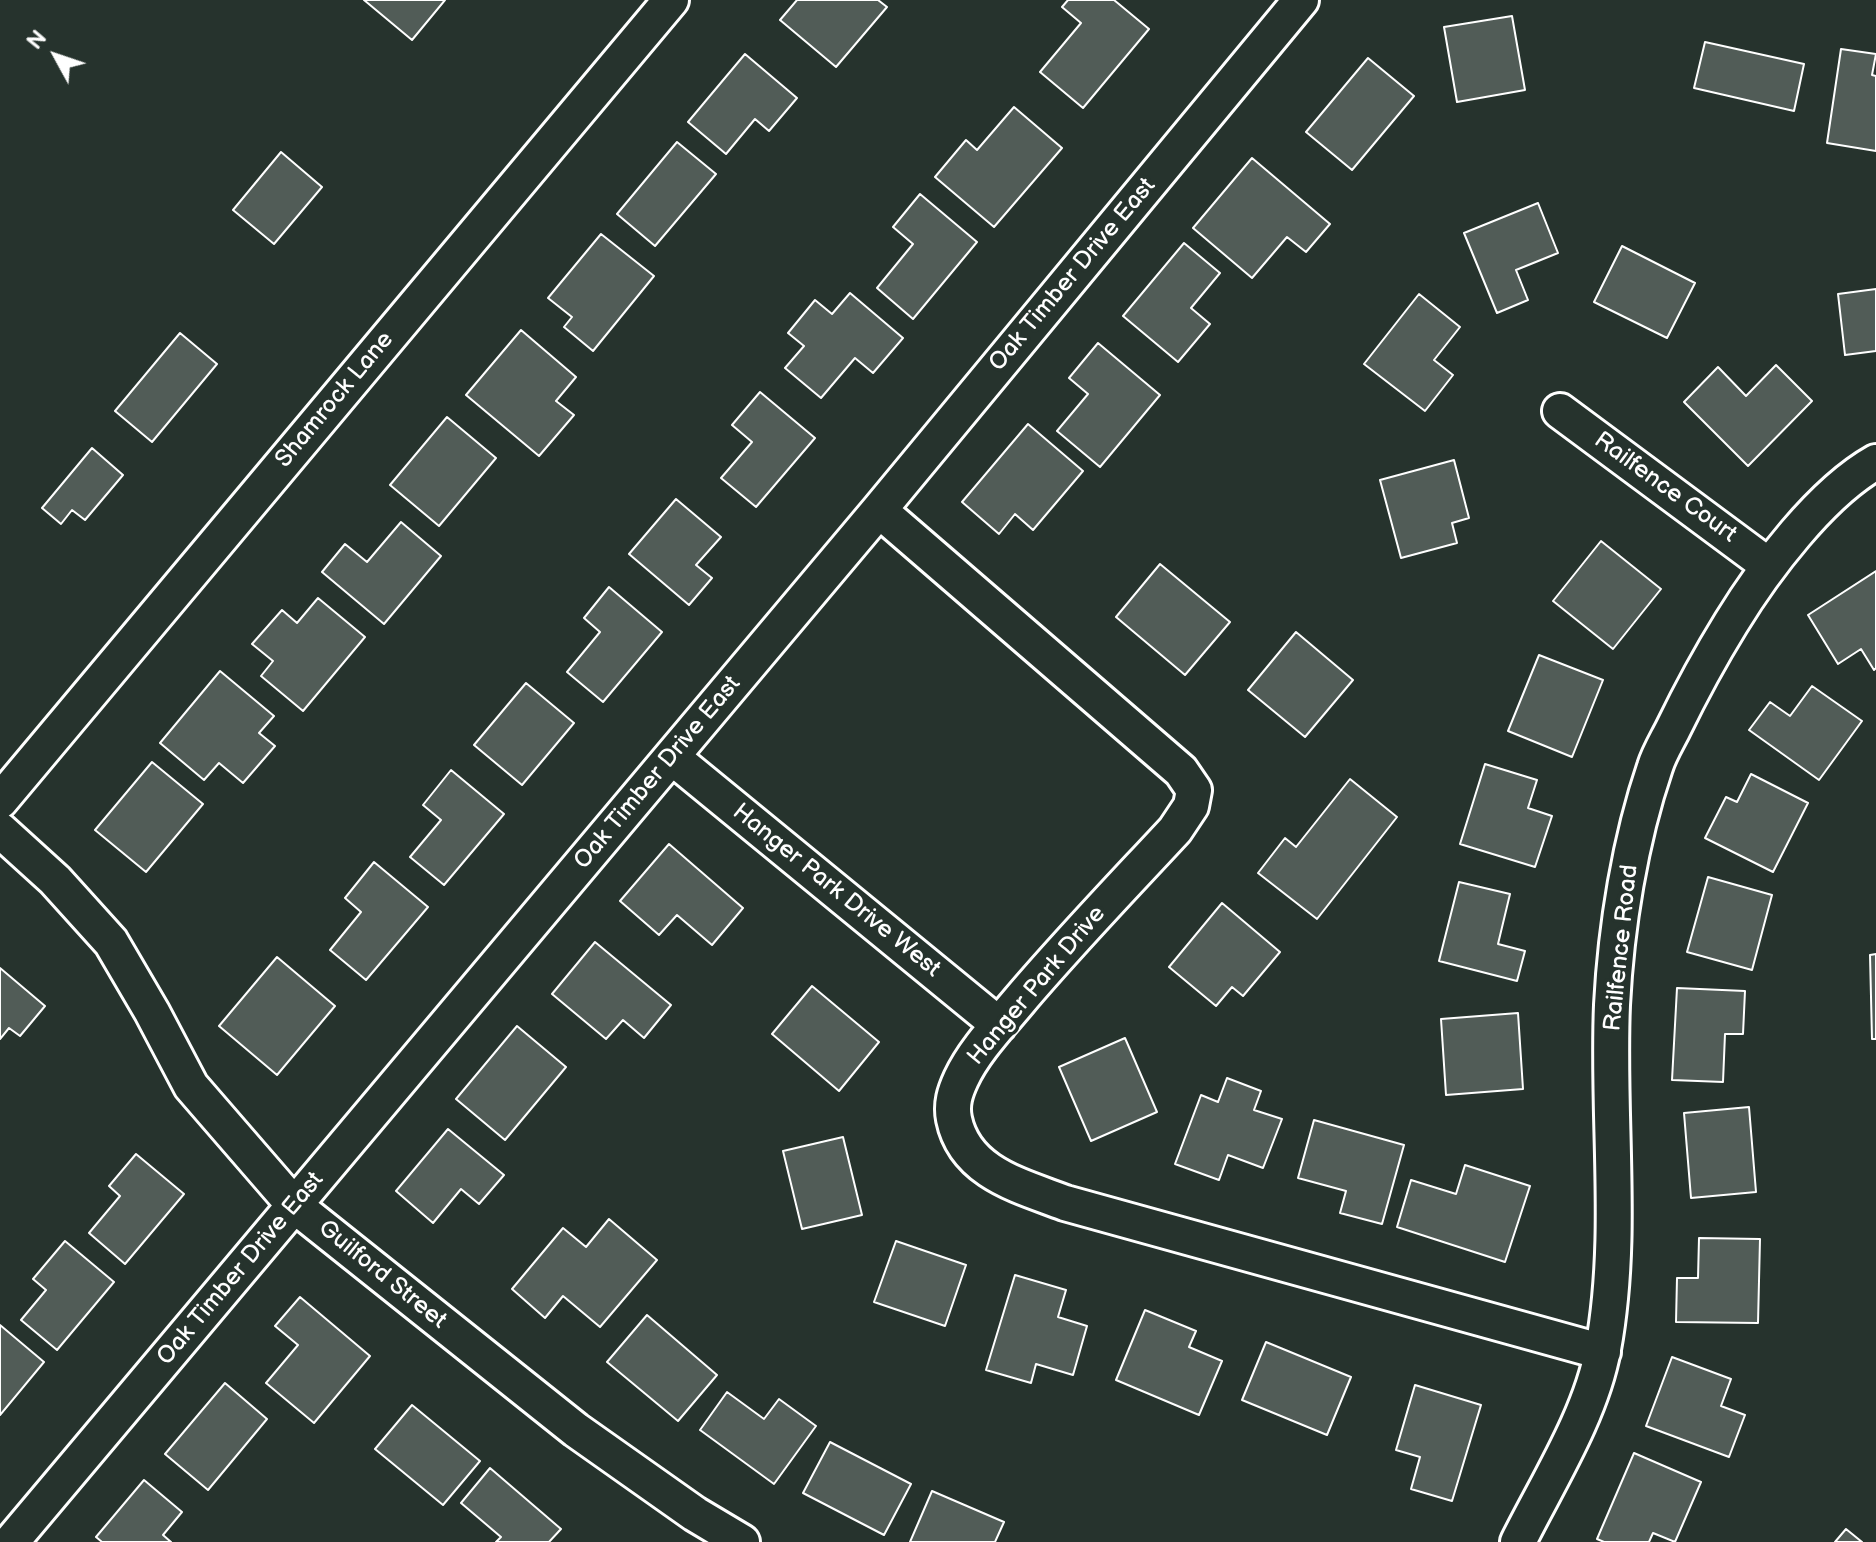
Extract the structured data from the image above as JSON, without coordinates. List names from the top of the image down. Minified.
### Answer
{"streets":{"street":["Oak Timber Drive East","Shamrock Lane","Railfence Court","Hanger Park Drive West","Railfence Road","Hanger Park Drive","Guilford Street"]},"crossings":[["Oak Timber Drive East","Hanger Park Drive West"],["Oak Timber Drive East","Hanger Park Drive"],["Oak Timber Drive East","Guilford Street"],["Railfence Court","Railfence Road"],["Hanger Park Drive West","Hanger Park Drive"],["Railfence Road","Hanger Park Drive"]],"north":"top left"}
